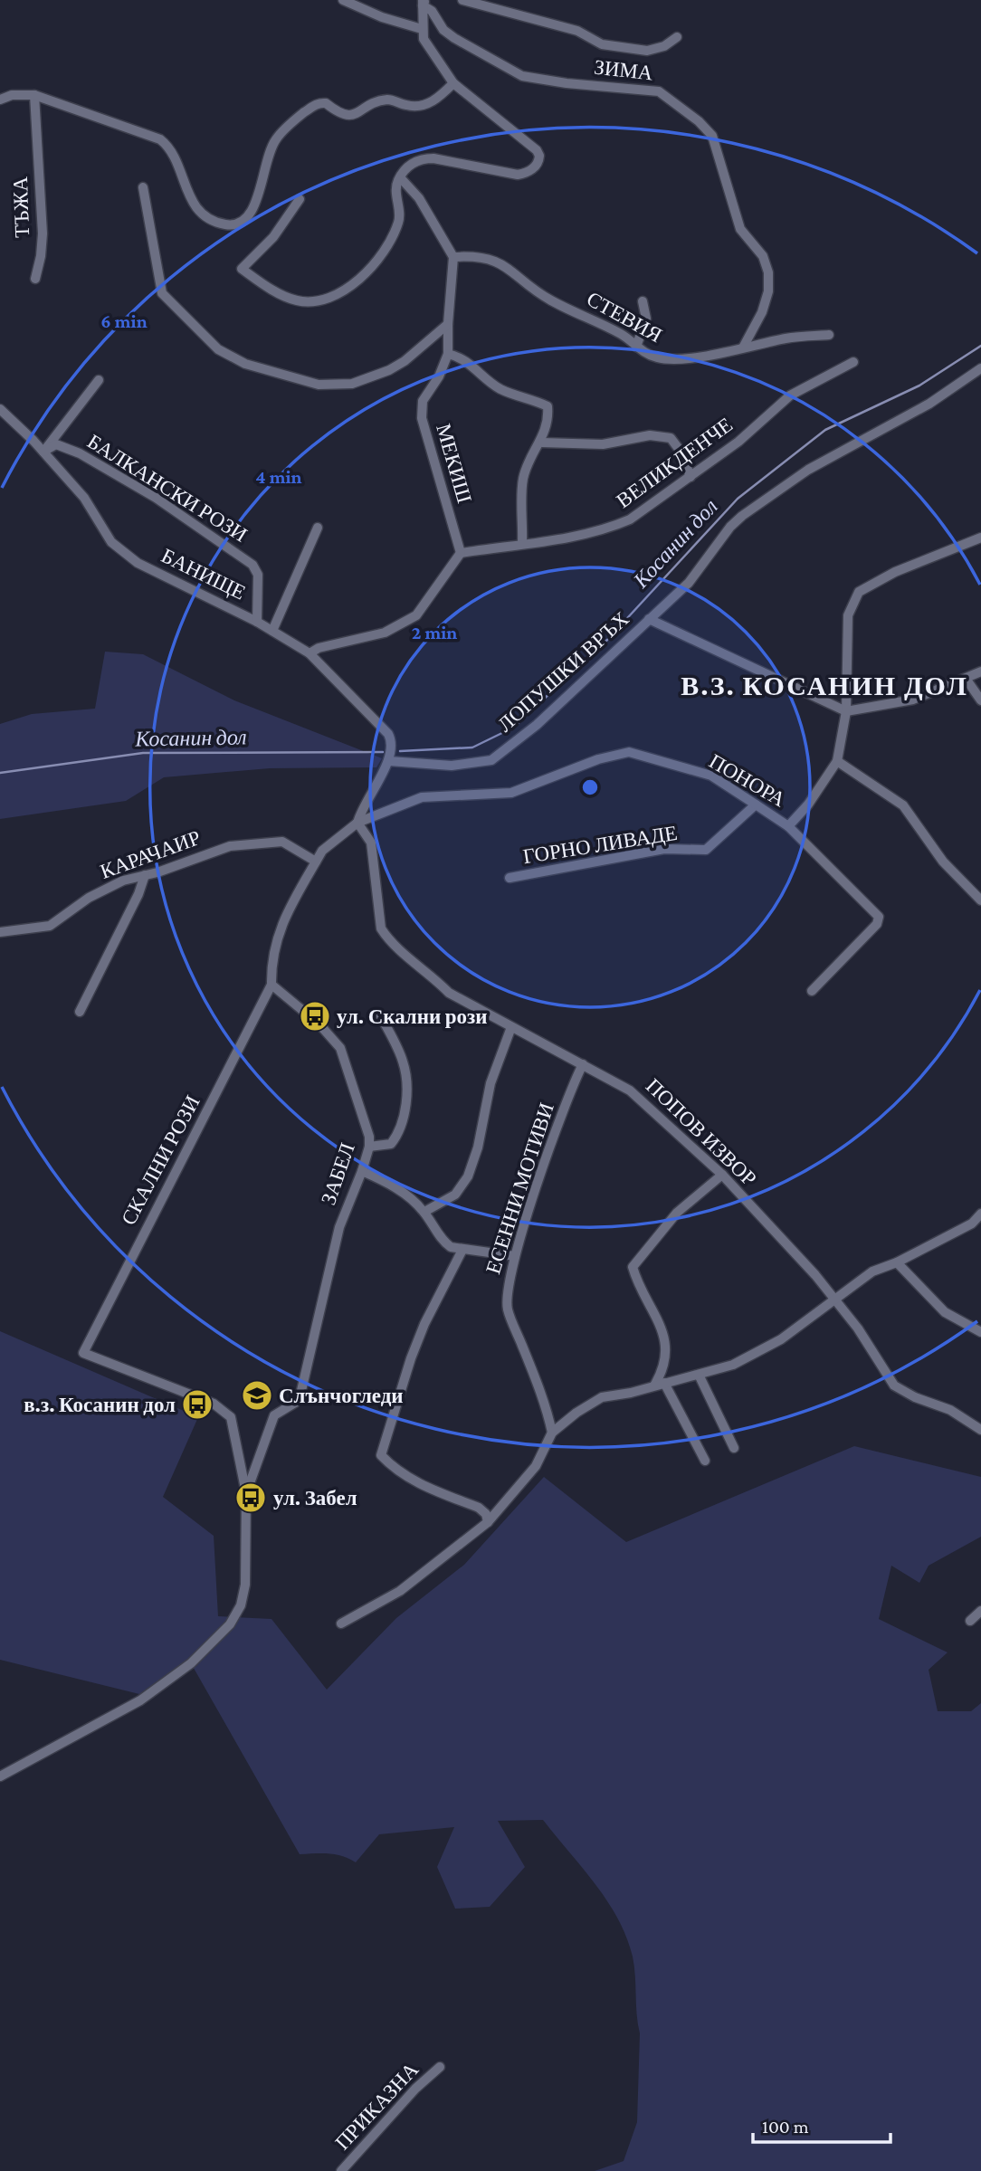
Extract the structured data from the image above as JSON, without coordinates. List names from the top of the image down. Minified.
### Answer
{"streets":{"street":["ЗИМА","ТЪЖА","СТЕВИЯ","ВЕЛИКДЕНЧЕ","МЕКИШ","БАЛКАНСКИ РОЗИ","БАНИЩЕ","ЛОПУШКИ ВРЪХ","ПОНОРА","ГОРНО ЛИВАДЕ","КАРАЧАИР","ПОПОВ ИЗВОР","СКАЛНИ РОЗИ","ЗАБЕЛ","ЕСЕННИ МОТИВИ","ПРИКАЗНА"]},"crossings":[["ЗИМА","СТЕВИЯ"],["СТЕВИЯ","МЕКИШ"],["ВЕЛИКДЕНЧЕ","МЕКИШ"],["БАЛКАНСКИ РОЗИ","БАНИЩЕ"],["БАНИЩЕ","ЛОПУШКИ ВРЪХ"],["ПОНОРА","ГОРНО ЛИВАДЕ"],["ПОНОРА","ПОПОВ ИЗВОР"],["ПОПОВ ИЗВОР","ЕСЕННИ МОТИВИ"],["СКАЛНИ РОЗИ","ЗАБЕЛ"]],"districts":["В.З. КОСАНИН ДОЛ"],"water":["Косанин дол"],"places":{"bus stop":["ул. Скални рози","в.з. Косанин дол","ул. Забел"],"school or university":["Слънчогледи"]},"scale_bar":"100 m","rings":["6 min","4 min","2 min"]}
